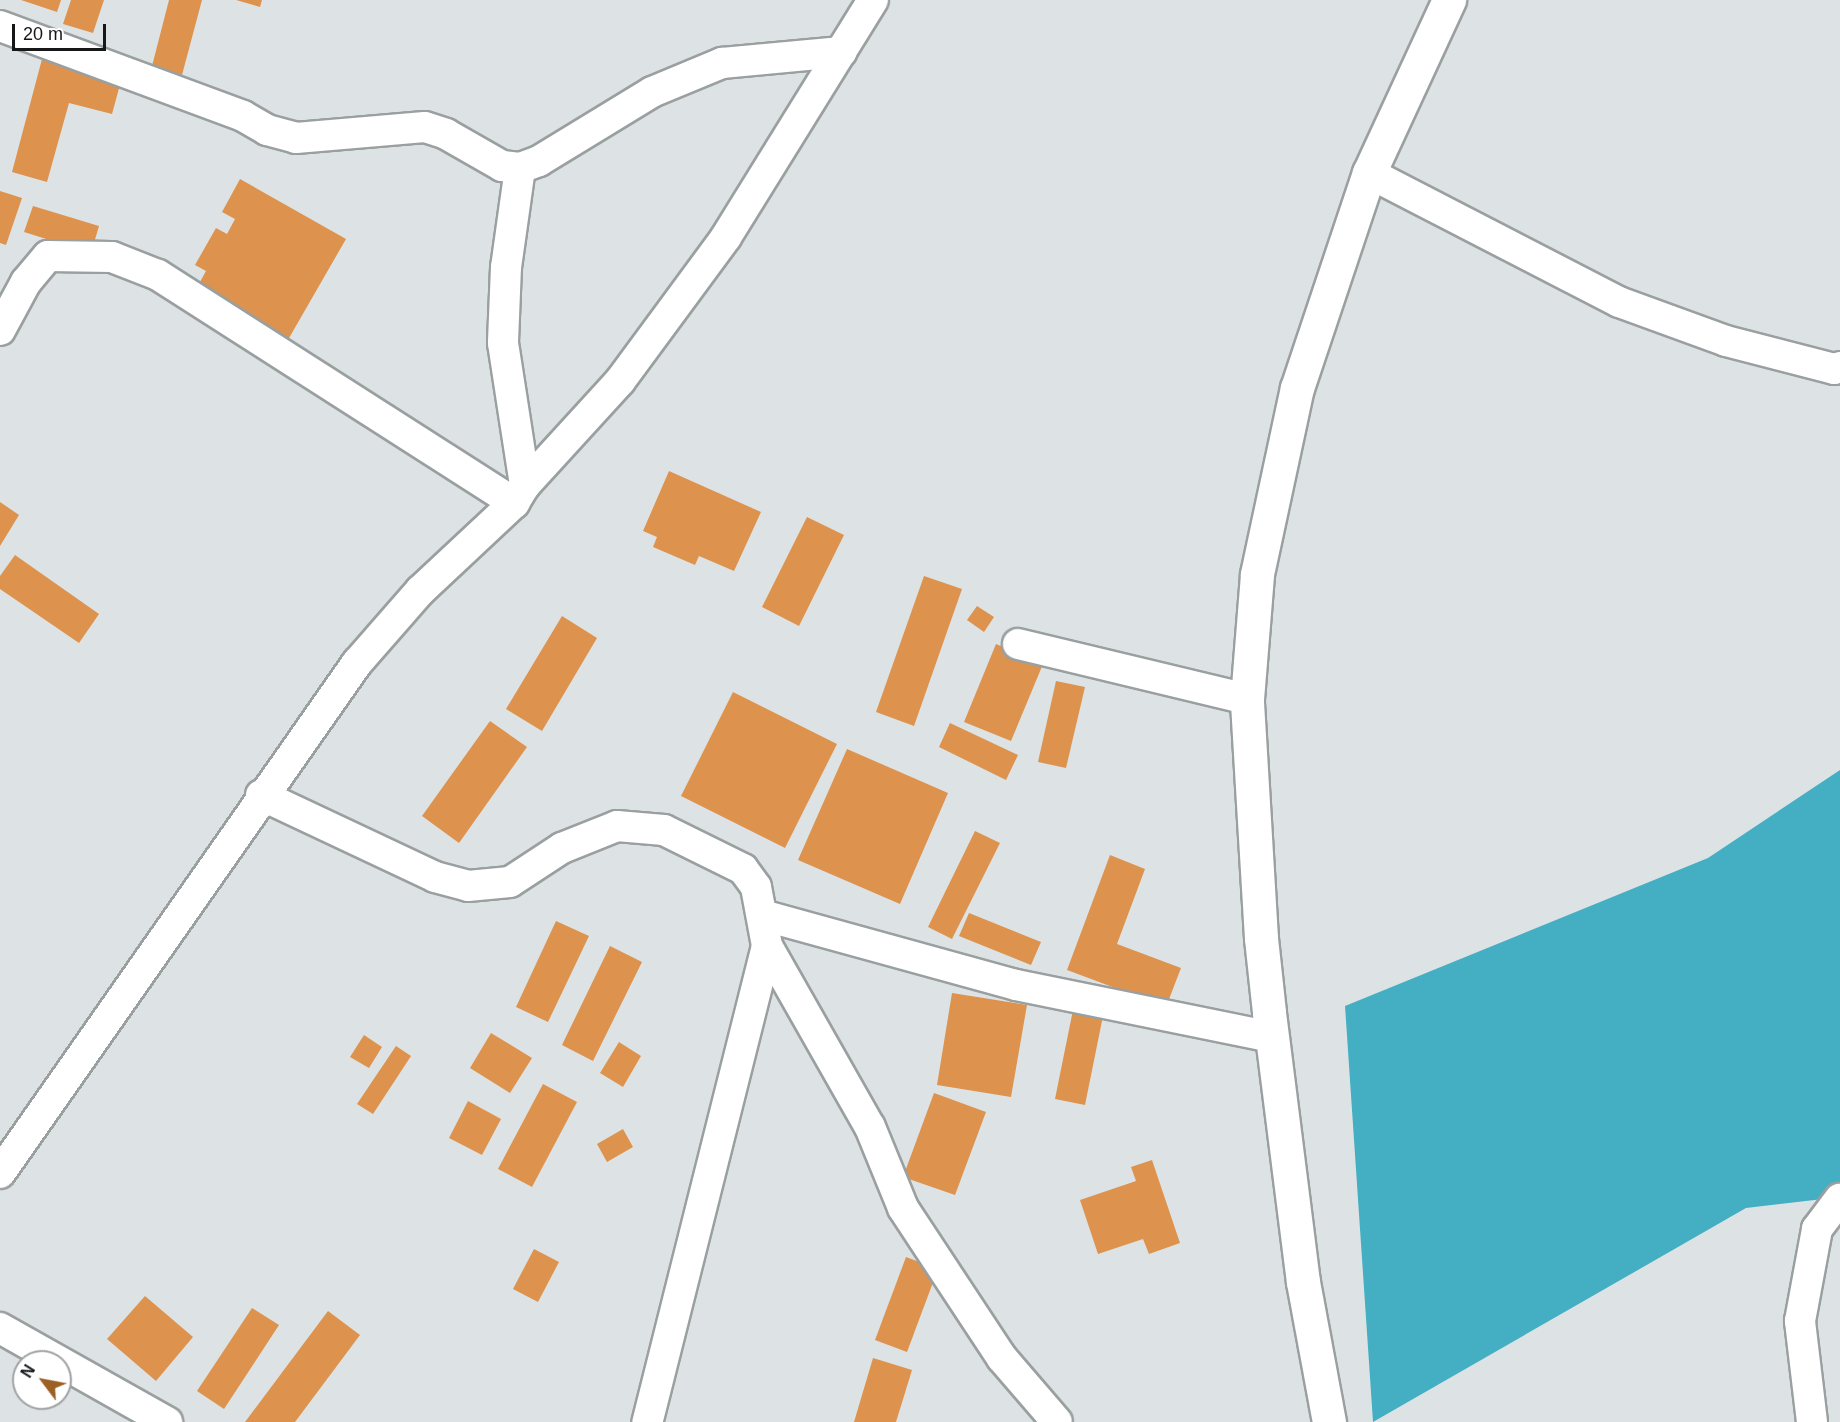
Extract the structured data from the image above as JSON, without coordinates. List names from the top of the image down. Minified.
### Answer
{"scale_bar":"20 m","north":"top left"}
